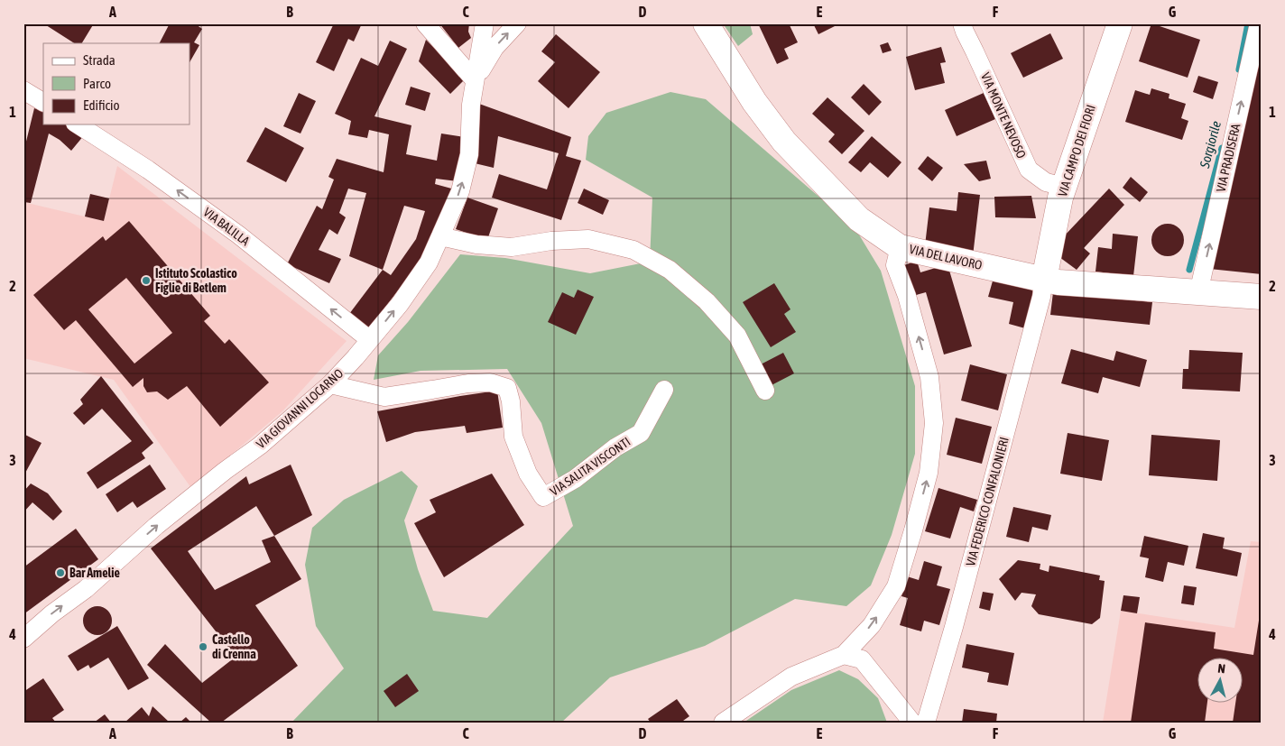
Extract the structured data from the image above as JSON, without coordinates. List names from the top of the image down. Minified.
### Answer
{"streets":{"street":["VIA MONTE NEVOSO","VIA CAMPO DEI FIORI","VIA PRADISERA","VIA BALILLA","VIA DEL LAVORO","VIA GIOVANNI LOCARNO","VIA SALITA VISCONTI","VIA FEDERICO CONFALONIERI"]},"crossings":[["VIA MONTE NEVOSO","VIA CAMPO DEI FIORI"],["VIA CAMPO DEI FIORI","VIA DEL LAVORO"],["VIA CAMPO DEI FIORI","VIA FEDERICO CONFALONIERI"],["VIA PRADISERA","VIA DEL LAVORO"],["VIA BALILLA","VIA GIOVANNI LOCARNO"],["VIA DEL LAVORO","VIA FEDERICO CONFALONIERI"],["VIA GIOVANNI LOCARNO","VIA SALITA VISCONTI"]],"one_way":["VIA PRADISERA","VIA BALILLA","VIA GIOVANNI LOCARNO"],"water":["Sorgiorile"],"places":["Istituto Scolastico Figlie di Betlem","Bar Amelie","Castello di Crenna"],"legend":["Strada","Parco","Edificio"],"north":"top","grid":{"columns":["A","B","C","D","E","F","G"],"rows":["1","2","3","4"]}}
